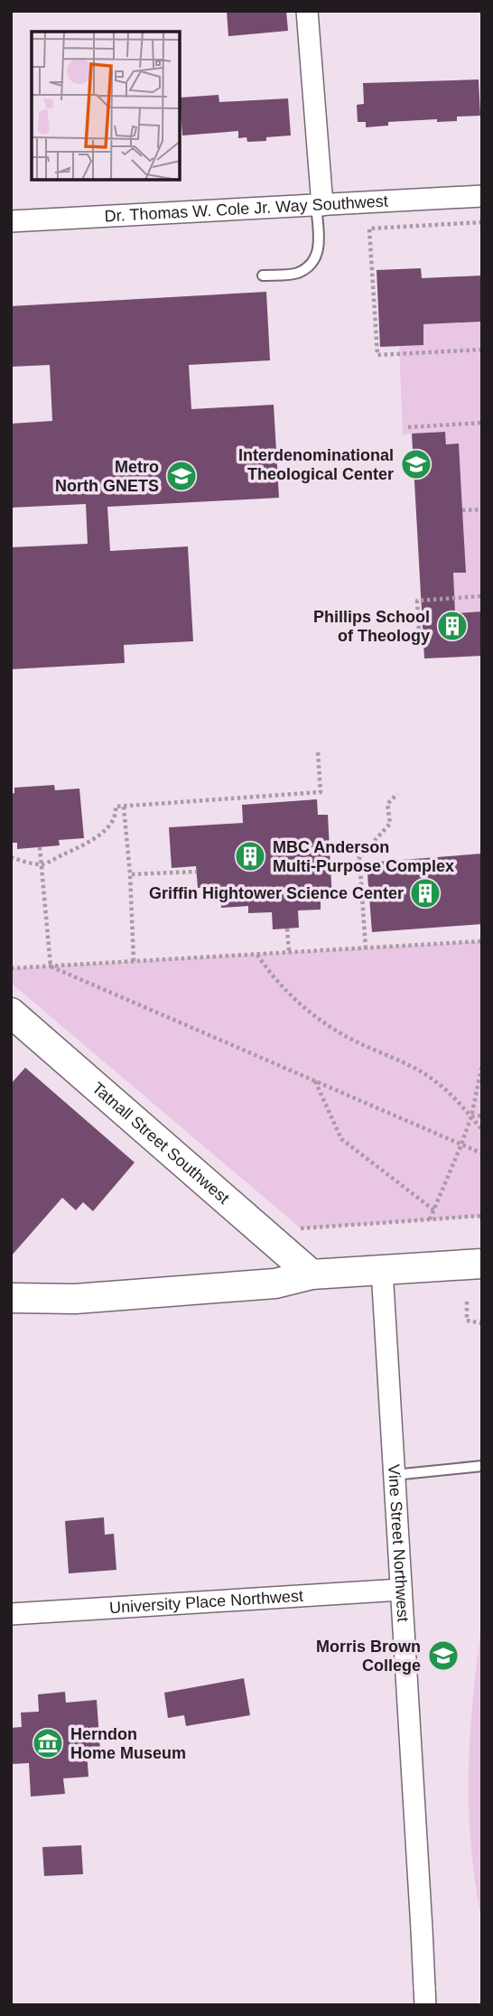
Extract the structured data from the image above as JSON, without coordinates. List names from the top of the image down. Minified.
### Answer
{"streets":{"street":["Dr. Thomas W. Cole Jr. Way Southwest","Tatnall Street Southwest","Vine Street Northwest","University Place Northwest"]},"crossings":[["Vine Street Northwest","University Place Northwest"]],"places":{"school or university":["Interdenominational Theological Center","Metro North GNETS","Morris Brown College"],"building":["Phillips School of Theology","MBC Anderson Multi-Purpose Complex","Griffin Hightower Science Center"],"museum":["Herndon Home Museum"]}}
